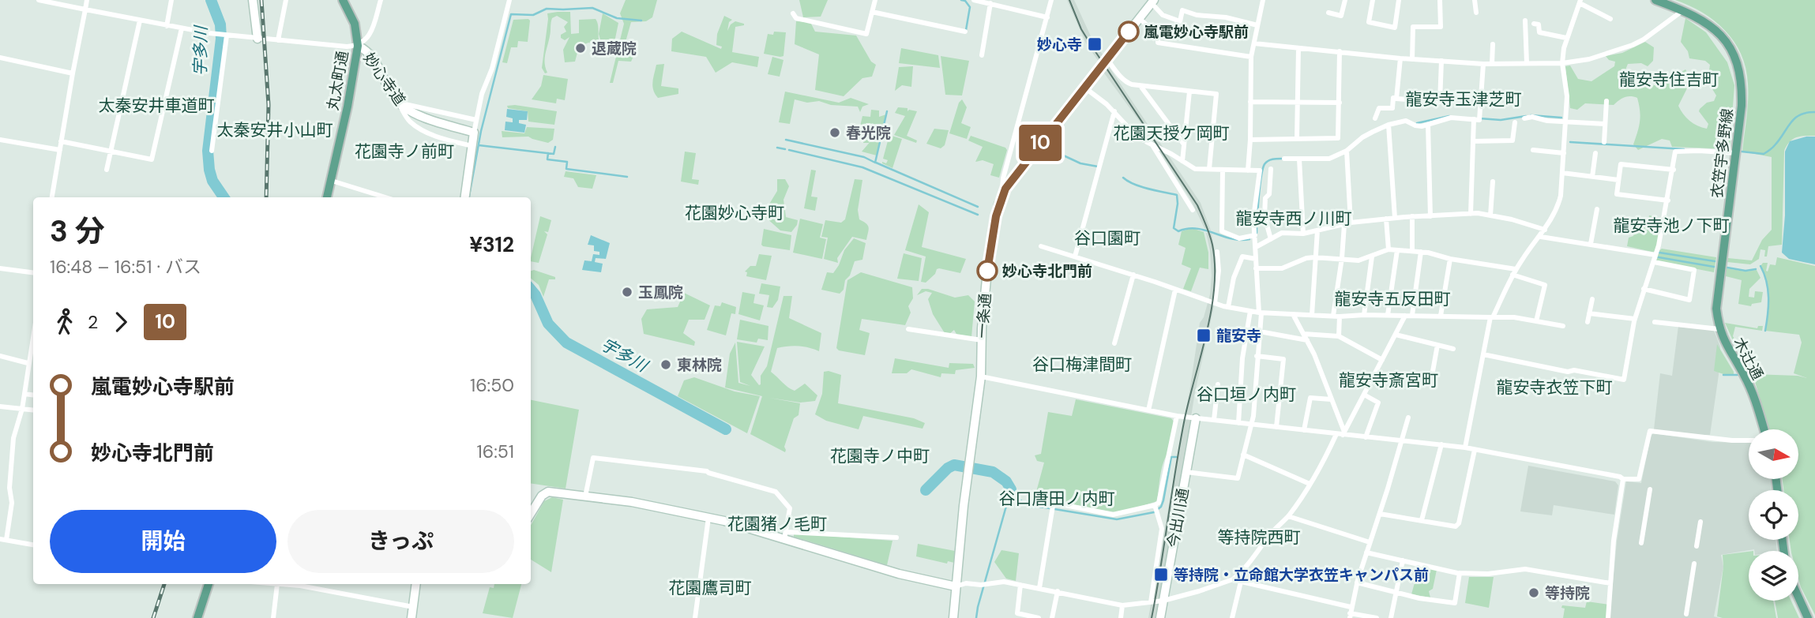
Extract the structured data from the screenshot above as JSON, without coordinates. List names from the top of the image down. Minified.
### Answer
{"streets":{"main road":["妙心寺道","丸太町通","衣笠宇多野線","一条通","木辻通","今出川通"]},"crossings":[["妙心寺道","丸太町通"],["衣笠宇多野線","木辻通"]],"districts":["龍安寺住吉町","龍安寺玉津芝町","太秦安井車道町","太秦安井小山町","花園天授ケ岡町","花園寺ノ前町","花園妙心寺町","龍安寺西ノ川町","龍安寺池ノ下町","谷口園町","龍安寺五反田町","谷口梅津間町","龍安寺斎宮町","龍安寺衣笠下町","谷口垣ノ内町","花園寺ノ中町","谷口唐田ノ内町","花園猪ノ毛町","等持院西町","花園鷹司町"],"water":["宇多川"],"places":{"other":["嵐電妙心寺駅前","退蔵院","春光院","妙心寺北門前","玉鳳院","東林院","等持院"],"transit":["妙心寺","龍安寺","等持院・立命館大学衣笠キャンパス前"]},"lines":["bus line 10"],"north":"right","page":{"on_map":"10","heading":["3 分","16:48 – 16:51 · バス","¥312"],"legs":["2","10"],"list":[{"name":"嵐電妙心寺駅前","value":"16:50"},{"name":"妙心寺北門前","value":"16:51"}],"buttons":["開始","きっぷ"]}}
